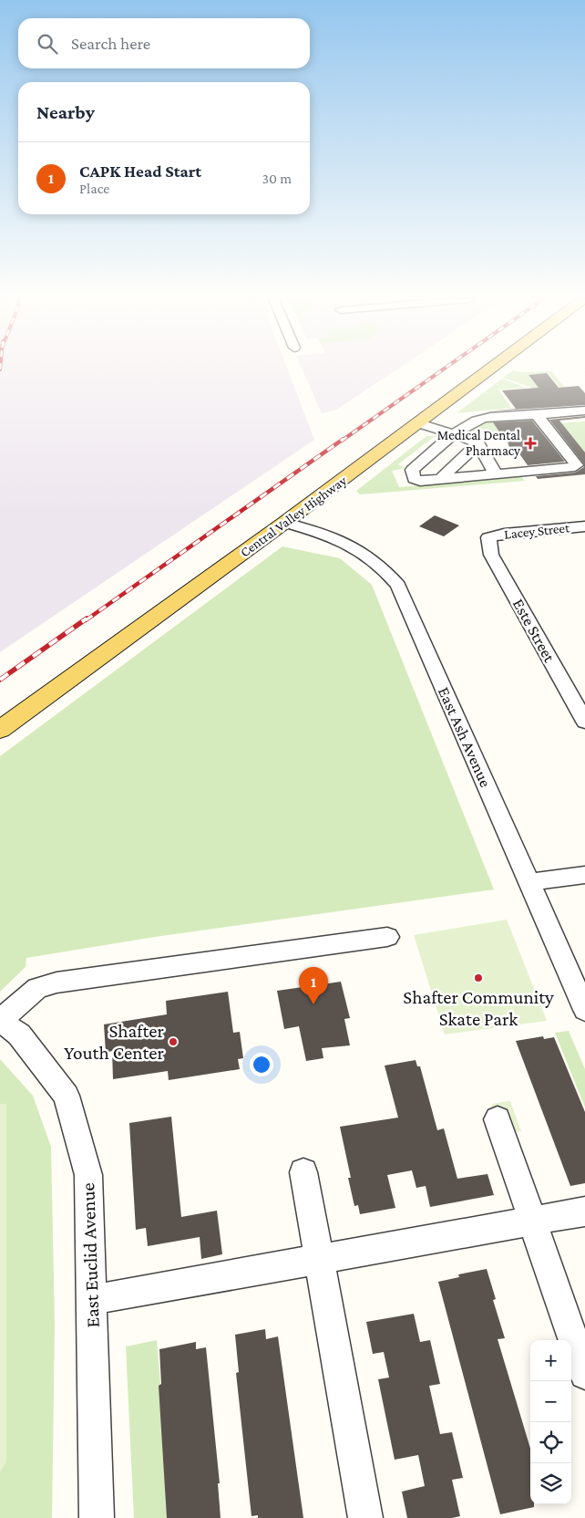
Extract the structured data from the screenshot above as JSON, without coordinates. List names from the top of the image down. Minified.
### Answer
{"streets":{"main road":["Central Valley Highway"],"street":["Lacey Street","Este Street","East Ash Avenue","East Euclid Avenue"]},"crossings":[["Central Valley Highway","East Ash Avenue"],["Lacey Street","Este Street"]],"places":{"health":["Medical Dental Pharmacy"],"other":["Shafter Community Skate Park","Shafter Youth Center"]},"page":{"search":"Search here","heading":"Nearby","list":[{"mark":"1","name":"CAPK Head Start","note":"Place","value":"30 m"}],"pins":"1","map_buttons":["+","−"]}}
